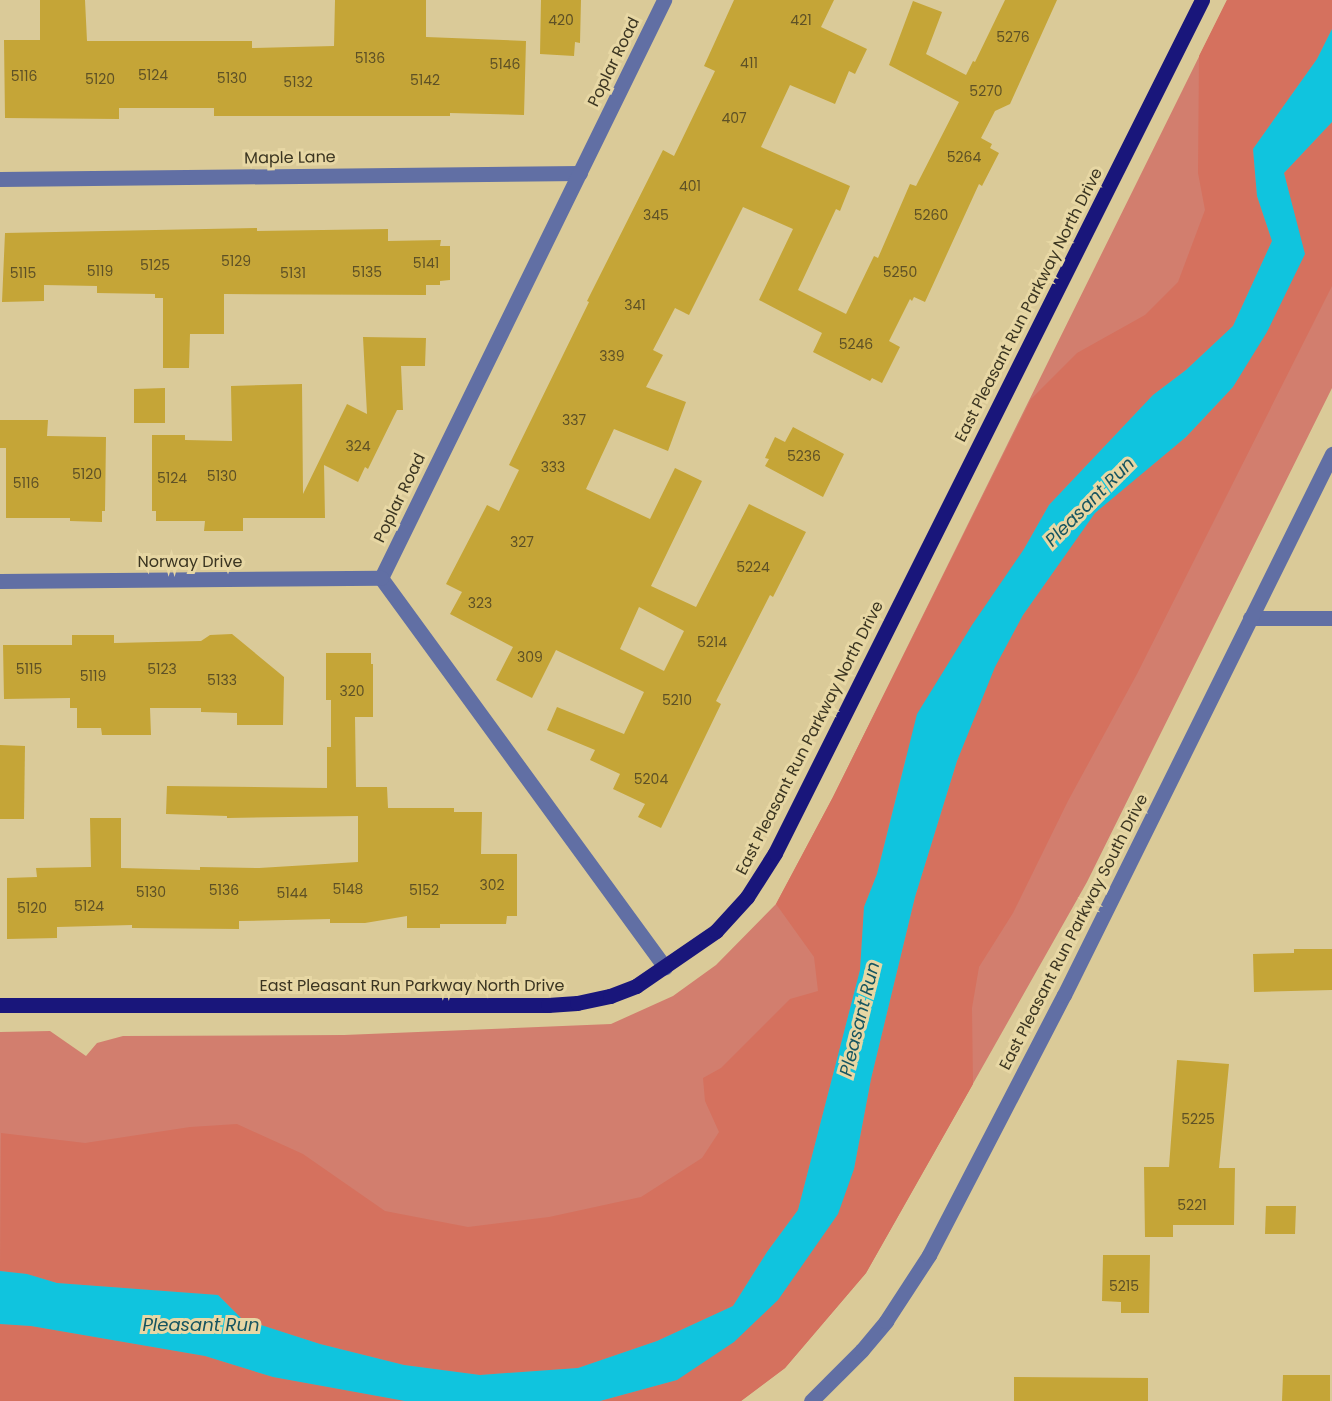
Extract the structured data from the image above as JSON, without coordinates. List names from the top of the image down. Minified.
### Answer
{"streets":{"main road":["East Pleasant Run Parkway North Drive"],"street":["Poplar Road","Maple Lane","Norway Drive","East Pleasant Run Parkway South Drive"]},"crossings":[["Poplar Road","Maple Lane"],["Poplar Road","Norway Drive"]],"water":["Pleasant Run"],"house_numbers":["420","421","5276","5136","411","5146","5124","5116","5130","5120","5142","5132","5270","407","5264","401","345","5260","5129","5141","5125","5119","5135","5250","5115","5131","341","5246","339","337","324","5236","333","5120","5130","5124","5116","327","5224","323","5214","309","5115","5123","5119","5133","320","5210","5204","302","5148","5136","5152","5130","5144","5124","5120","5225","5221","5215"]}
